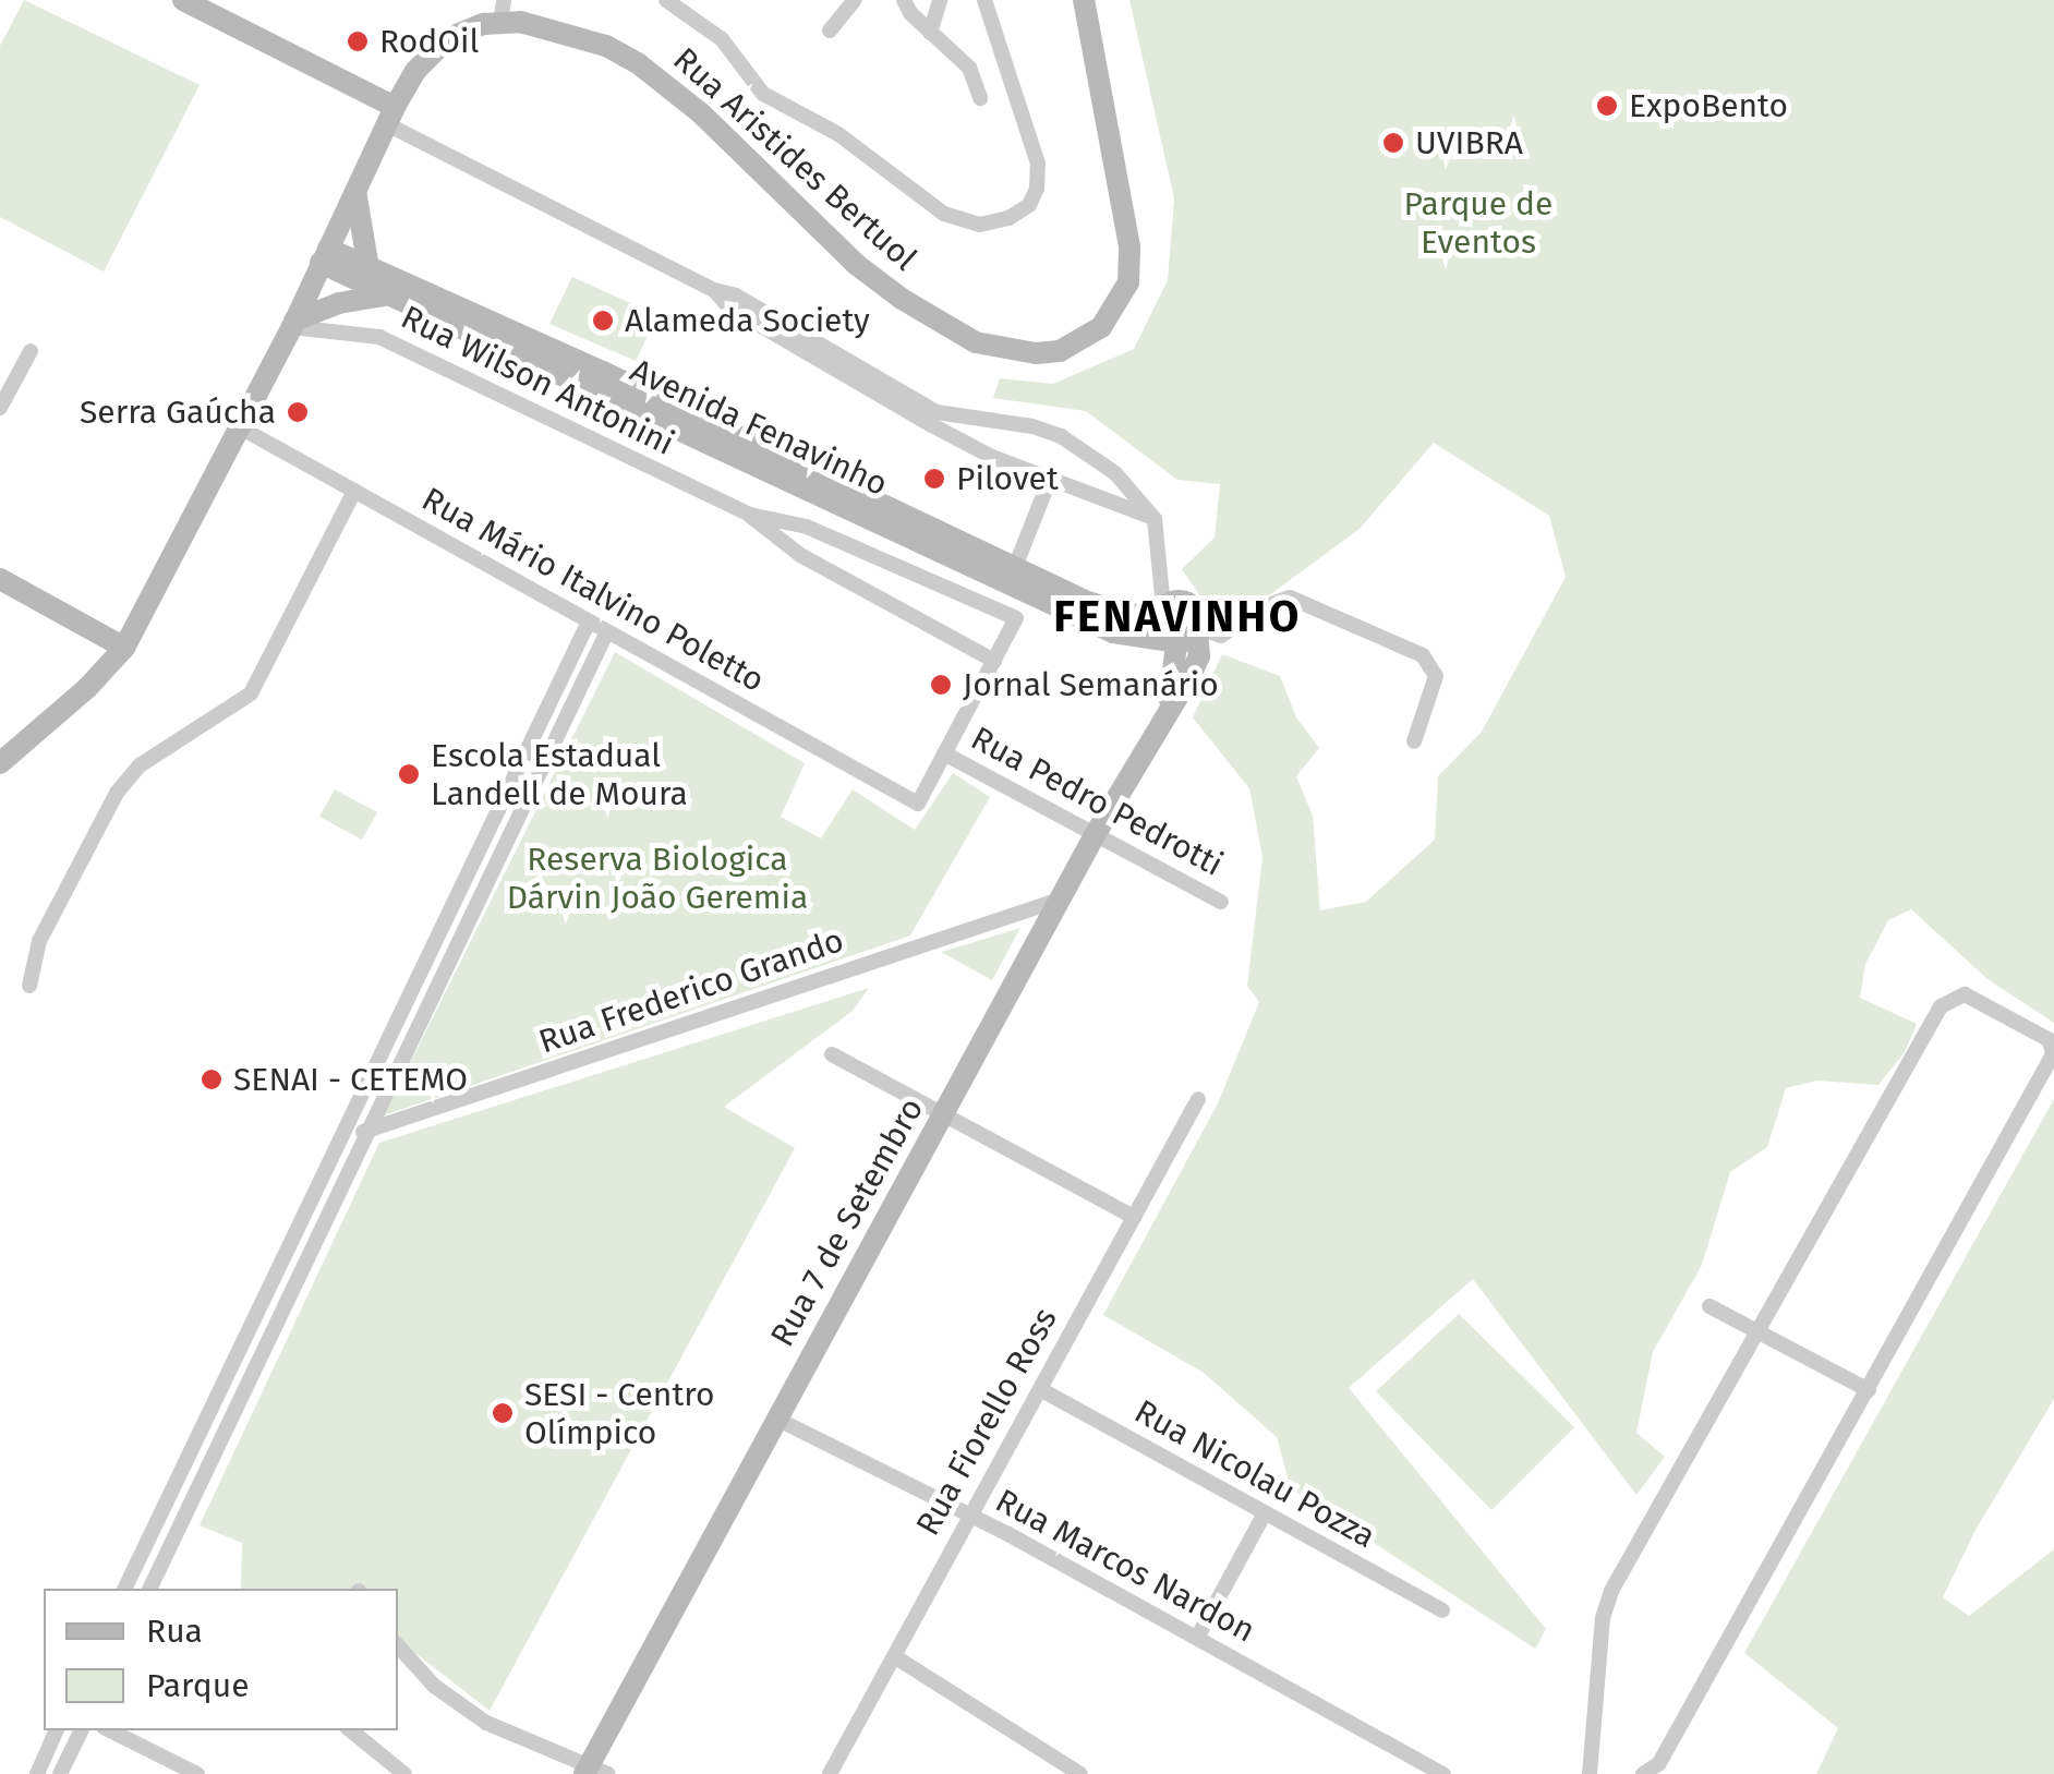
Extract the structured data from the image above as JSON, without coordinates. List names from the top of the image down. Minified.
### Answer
{"streets":{"street":["Rua Aristides Bertuol","Rua Wilson Antonini","Avenida Fenavinho","Rua Mário Italvino Poletto","Rua Pedro Pedrotti","Rua Frederico Grando","Rua 7 de Setembro","Rua Fiorello Ross","Rua Nicolau Pozza","Rua Marcos Nardon"]},"crossings":[["Rua Aristides Bertuol","Rua Wilson Antonini"],["Rua Aristides Bertuol","Avenida Fenavinho"],["Rua Aristides Bertuol","Rua Mário Italvino Poletto"],["Avenida Fenavinho","Rua 7 de Setembro"],["Rua Mário Italvino Poletto","Rua Pedro Pedrotti"],["Rua Pedro Pedrotti","Rua 7 de Setembro"],["Rua Frederico Grando","Rua 7 de Setembro"],["Rua 7 de Setembro","Rua Marcos Nardon"],["Rua Fiorello Ross","Rua Nicolau Pozza"],["Rua Fiorello Ross","Rua Marcos Nardon"]],"districts":["FENAVINHO"],"parks":["Parque de Eventos","Reserva Biologica Dárvin João Geremia"],"places":["RodOil","ExpoBento","UVIBRA","Alameda Society","Serra Gaúcha","Pilovet","Jornal Semanário","Escola Estadual Landell de Moura","SENAI - CETEMO","SESI - Centro Olímpico"],"legend":["Rua","Parque"]}
